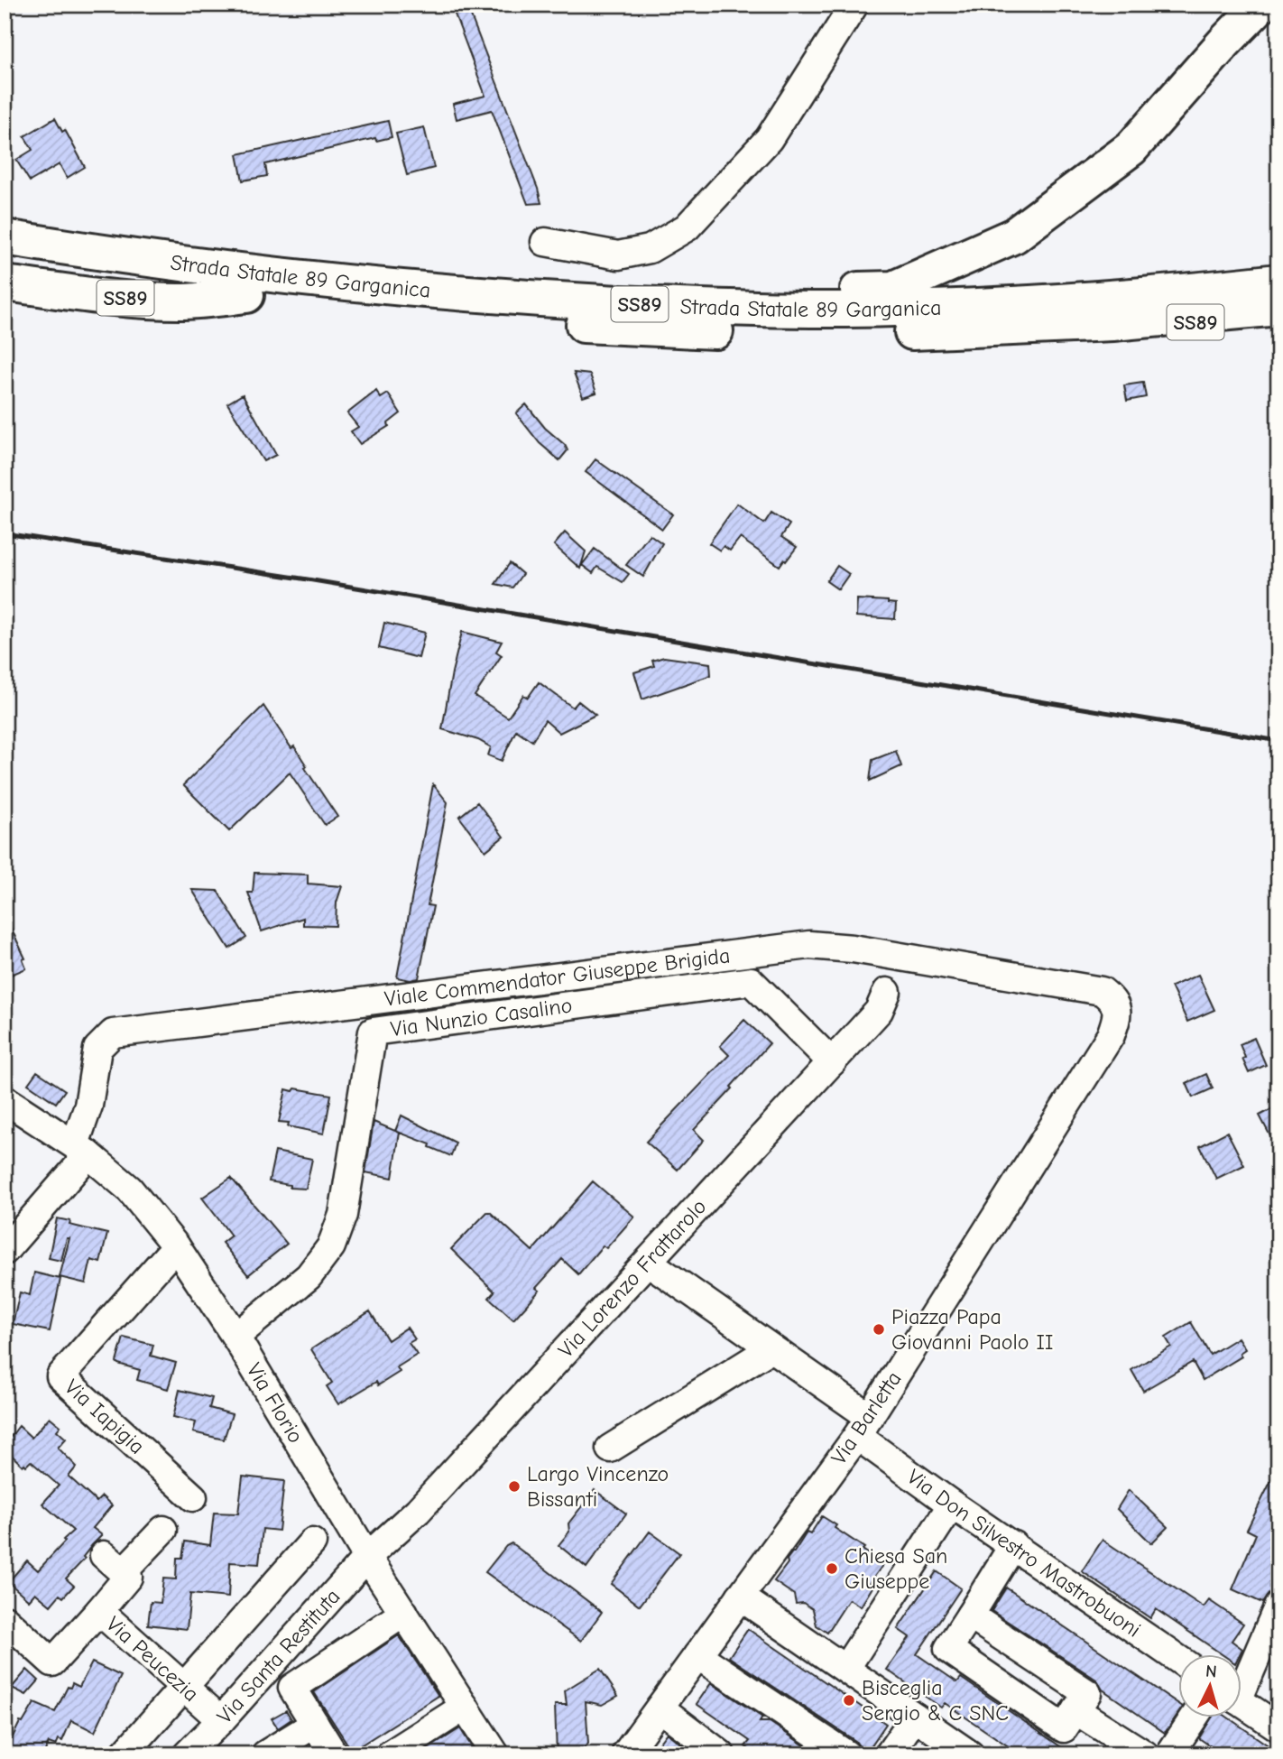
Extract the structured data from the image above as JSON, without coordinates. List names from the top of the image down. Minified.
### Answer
{"streets":{"highway":["Strada Statale 89 Garganica","SS89"],"street":["Viale Commendator Giuseppe Brigida","Via Nunzio Casalino","Via Lorenzo Frattarolo","Via Florio","Via Iapigia","Via Barletta","Via Don Silvestro Mastrobuoni","Via Santa Restituta","Via Peucezia"]},"crossings":[["Strada Statale 89 Garganica","SS89"],["Viale Commendator Giuseppe Brigida","Via Florio"],["Viale Commendator Giuseppe Brigida","Via Barletta"],["Via Nunzio Casalino","Via Lorenzo Frattarolo"],["Via Nunzio Casalino","Via Florio"],["Via Lorenzo Frattarolo","Via Florio"],["Via Lorenzo Frattarolo","Via Don Silvestro Mastrobuoni"],["Via Lorenzo Frattarolo","Via Santa Restituta"],["Via Florio","Via Iapigia"],["Via Florio","Via Santa Restituta"],["Via Barletta","Via Don Silvestro Mastrobuoni"],["Via Santa Restituta","Via Peucezia"]],"places":["Piazza Papa Giovanni Paolo II","Largo Vincenzo Bissanti","Chiesa San Giuseppe","Bisceglia Sergio & C SNC"],"north":"top"}
